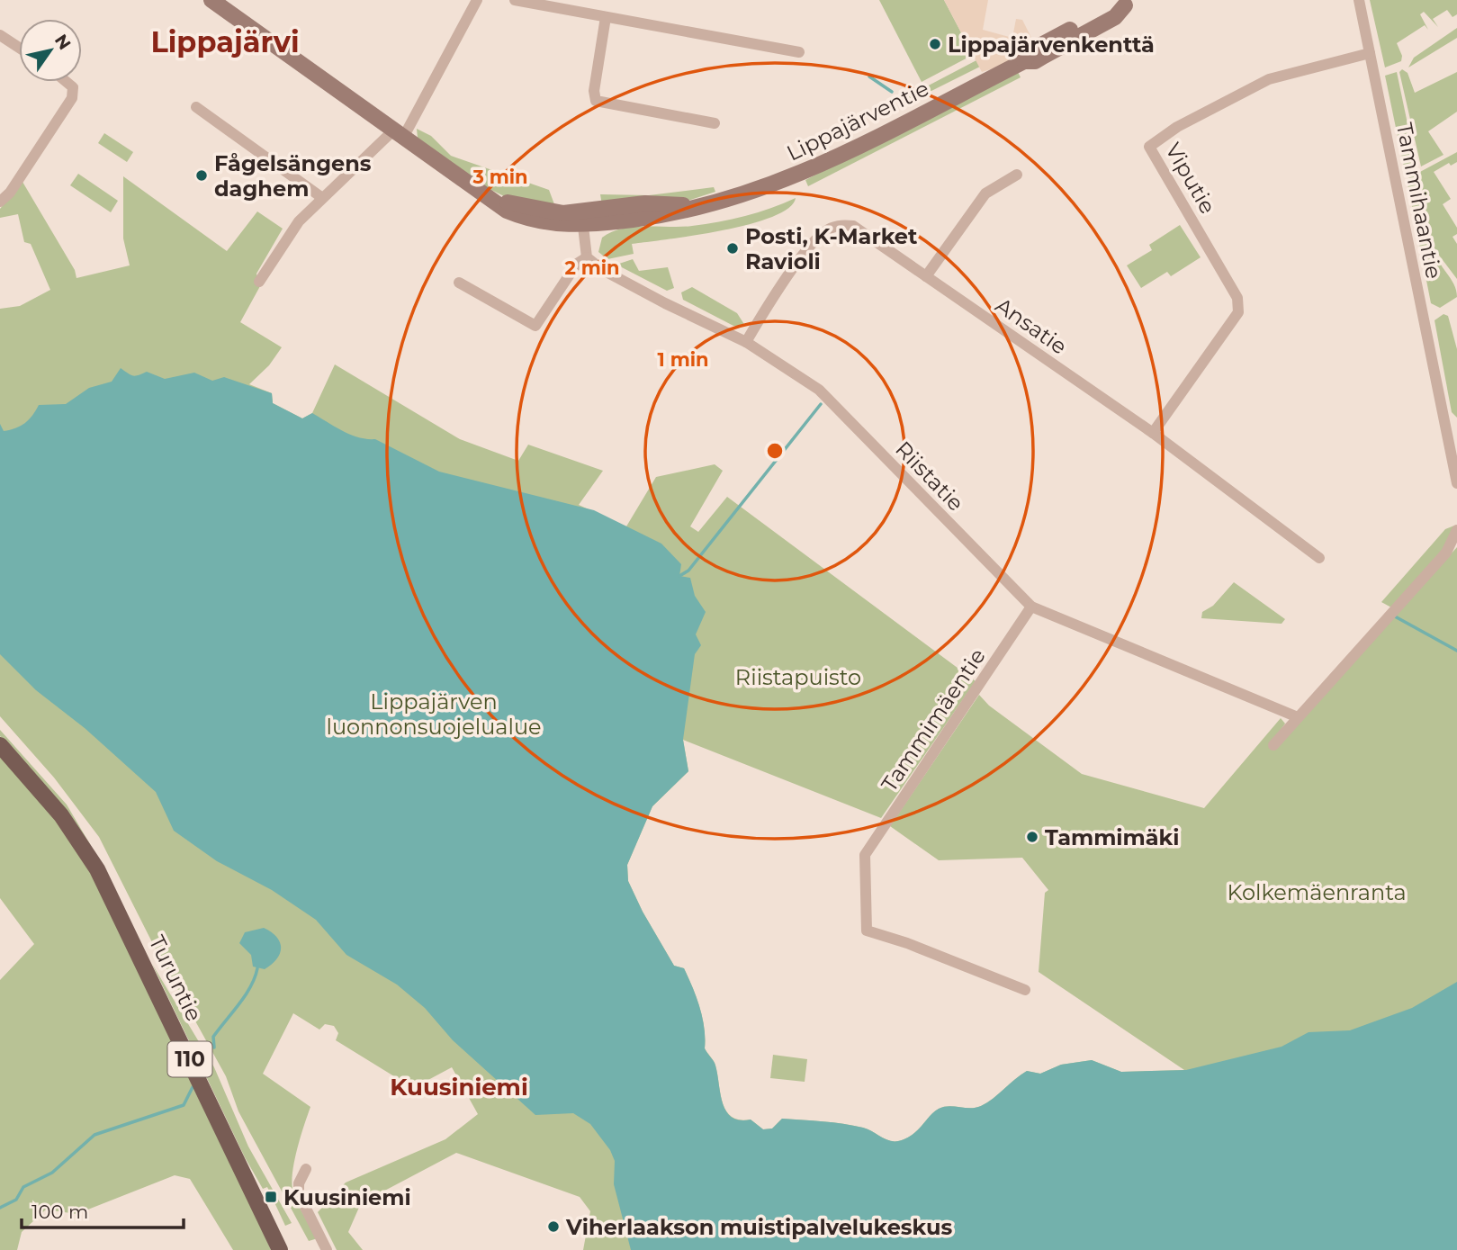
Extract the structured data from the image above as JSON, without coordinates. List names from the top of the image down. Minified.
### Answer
{"streets":{"main road":["Lippajärventie","Turuntie","110"],"street":["Viputie","Tammihaantie","Ansatie","Riistatie","Tammimäentie"]},"crossings":[["Viputie","Tammihaantie"],["Viputie","Ansatie"],["Ansatie","Riistatie"],["Riistatie","Tammimäentie"]],"districts":["Lippajärvi","Kuusiniemi"],"parks":["Riistapuisto","Lippajärven luonnonsuojelualue","Kolkemäenranta"],"places":{"other":["Lippajärvenkenttä","Fågelsängens daghem","Posti, K-Market Ravioli","Tammimäki","Viherlaakson muistipalvelukeskus"],"transit":["Kuusiniemi"]},"scale_bar":"100 m","north":"top right","rings":["3 min","2 min","1 min"]}
